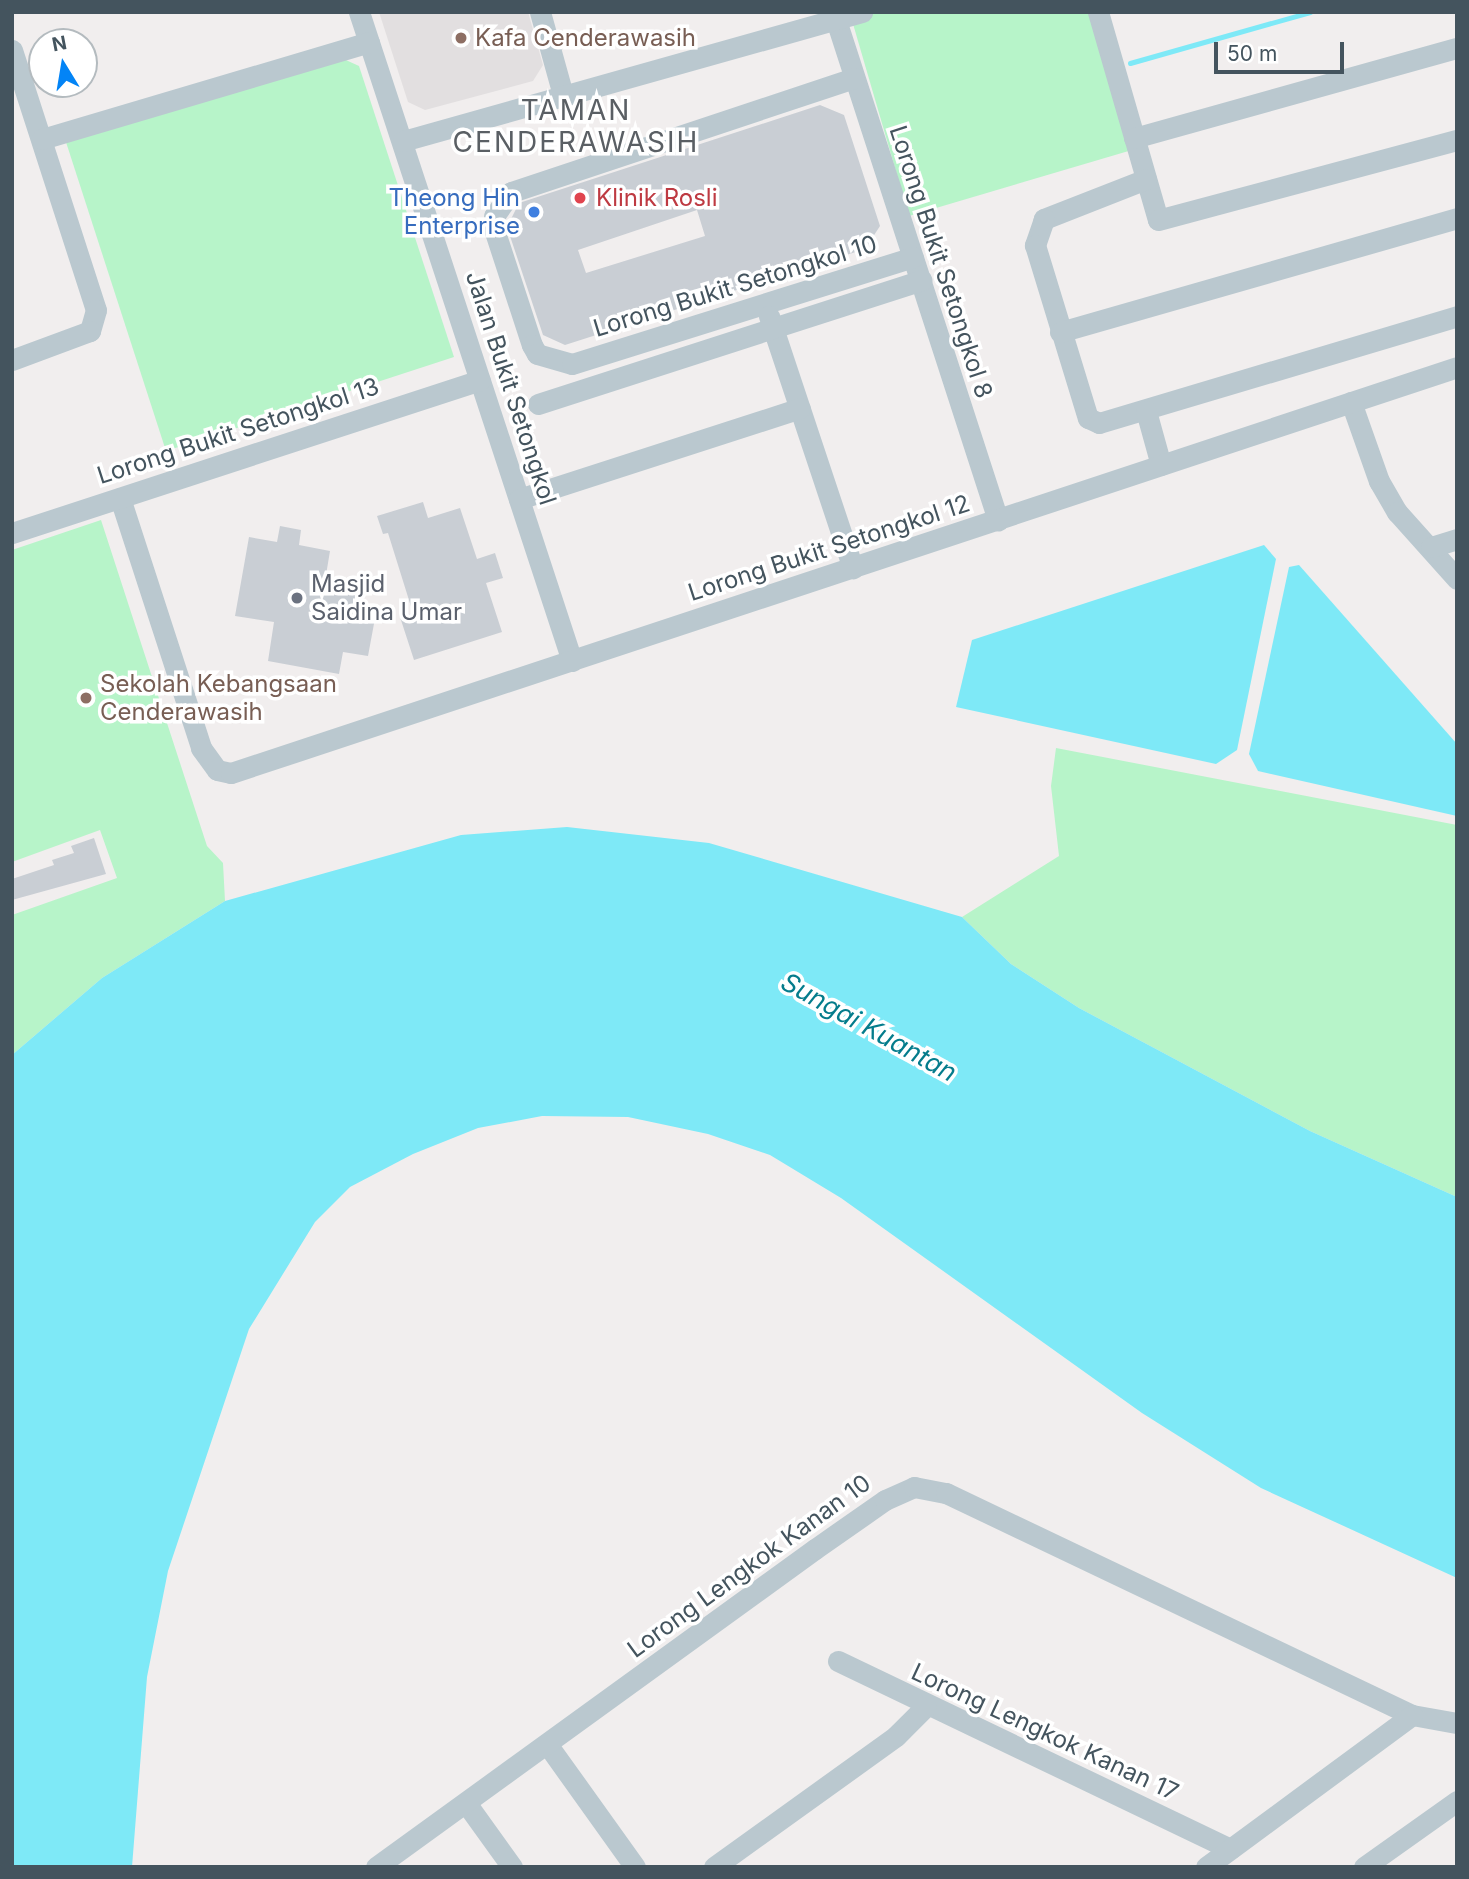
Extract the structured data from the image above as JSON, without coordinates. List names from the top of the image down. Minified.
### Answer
{"streets":{"street":["Lorong Bukit Setongkol 8","Lorong Bukit Setongkol 10","Jalan Bukit Setongkol","Lorong Bukit Setongkol 13","Lorong Bukit Setongkol 12","Lorong Lengkok Kanan 10","Lorong Lengkok Kanan 17"]},"crossings":[["Lorong Bukit Setongkol 8","Lorong Bukit Setongkol 10"],["Lorong Bukit Setongkol 8","Lorong Bukit Setongkol 12"],["Jalan Bukit Setongkol","Lorong Bukit Setongkol 13"],["Jalan Bukit Setongkol","Lorong Bukit Setongkol 12"],["Lorong Bukit Setongkol 13","Lorong Bukit Setongkol 12"]],"districts":["TAMAN CENDERAWASIH"],"water":["Sungai Kuantan"],"places":["Kafa Cenderawasih","Klinik Rosli","Theong Hin Enterprise","Masjid Saidina Umar","Sekolah Kebangsaan Cenderawasih"],"scale_bar":"50 m","north":"top"}
